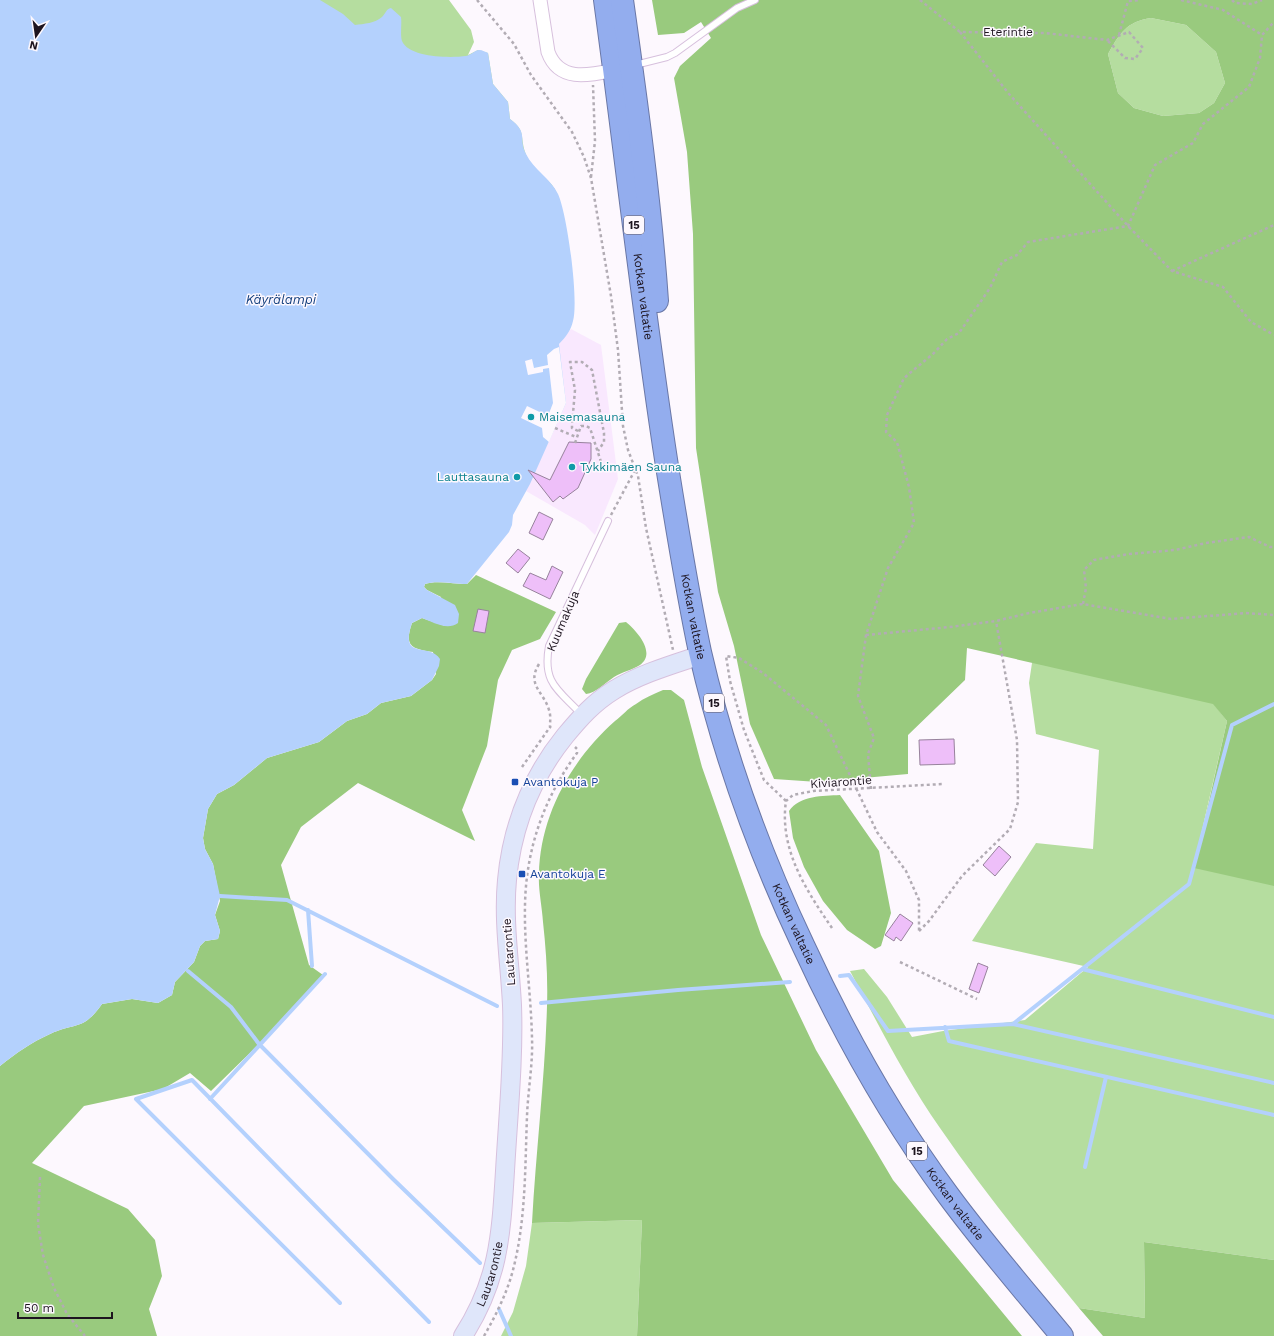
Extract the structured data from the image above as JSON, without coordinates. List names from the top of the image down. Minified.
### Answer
{"streets":{"highway":["15","Kotkan valtatie"],"street":["Lautarontie"],"lane":["Kuumakuja"],"path":["Eterintie","Kiviarontie"]},"crossings":[["Kotkan valtatie","Lautarontie"],["Kuumakuja","Lautarontie"]],"water":["Käyrälampi"],"places":{"other":["Maisemasauna","Tykkimäen Sauna","Lauttasauna"],"transit":["Avantokuja P","Avantokuja E"]},"scale_bar":"50 m","north":"bottom"}
